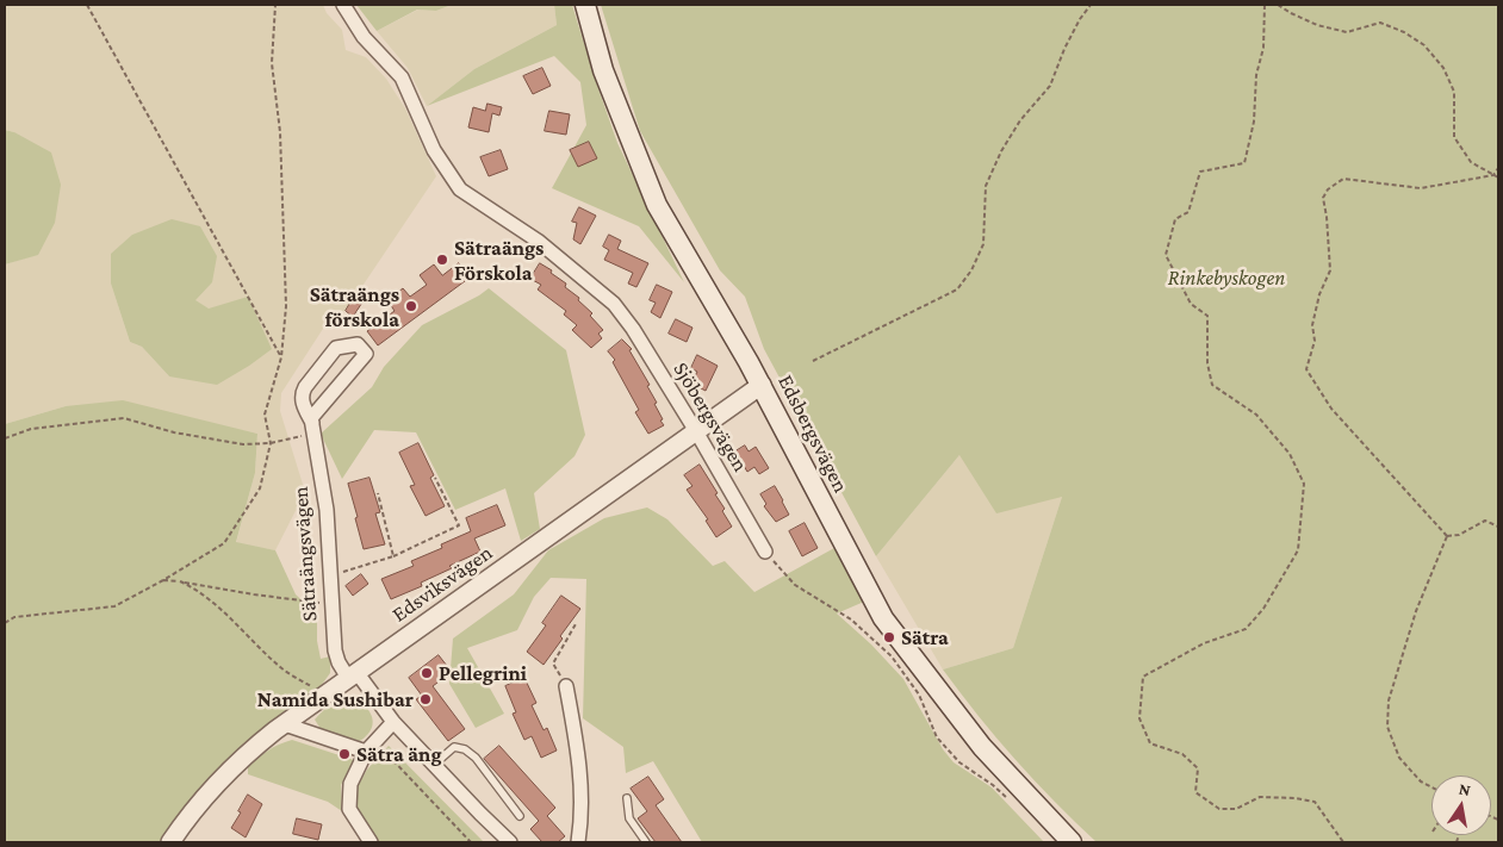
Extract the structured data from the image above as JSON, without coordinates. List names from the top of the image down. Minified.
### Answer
{"streets":{"main road":["Edsbergsvägen"],"street":["Sjöbergsvägen","Sätraängsvägen","Edsviksvägen"]},"crossings":[["Sjöbergsvägen","Edsviksvägen"],["Edsbergsvägen","Edsviksvägen"],["Sätraängsvägen","Edsviksvägen"]],"parks":["Rinkebyskogen"],"places":["Sätraängs Förskola","Sätraängs förskola","Sätra","Pellegrini","Namida Sushibar","Sätra äng"],"north":"top"}
